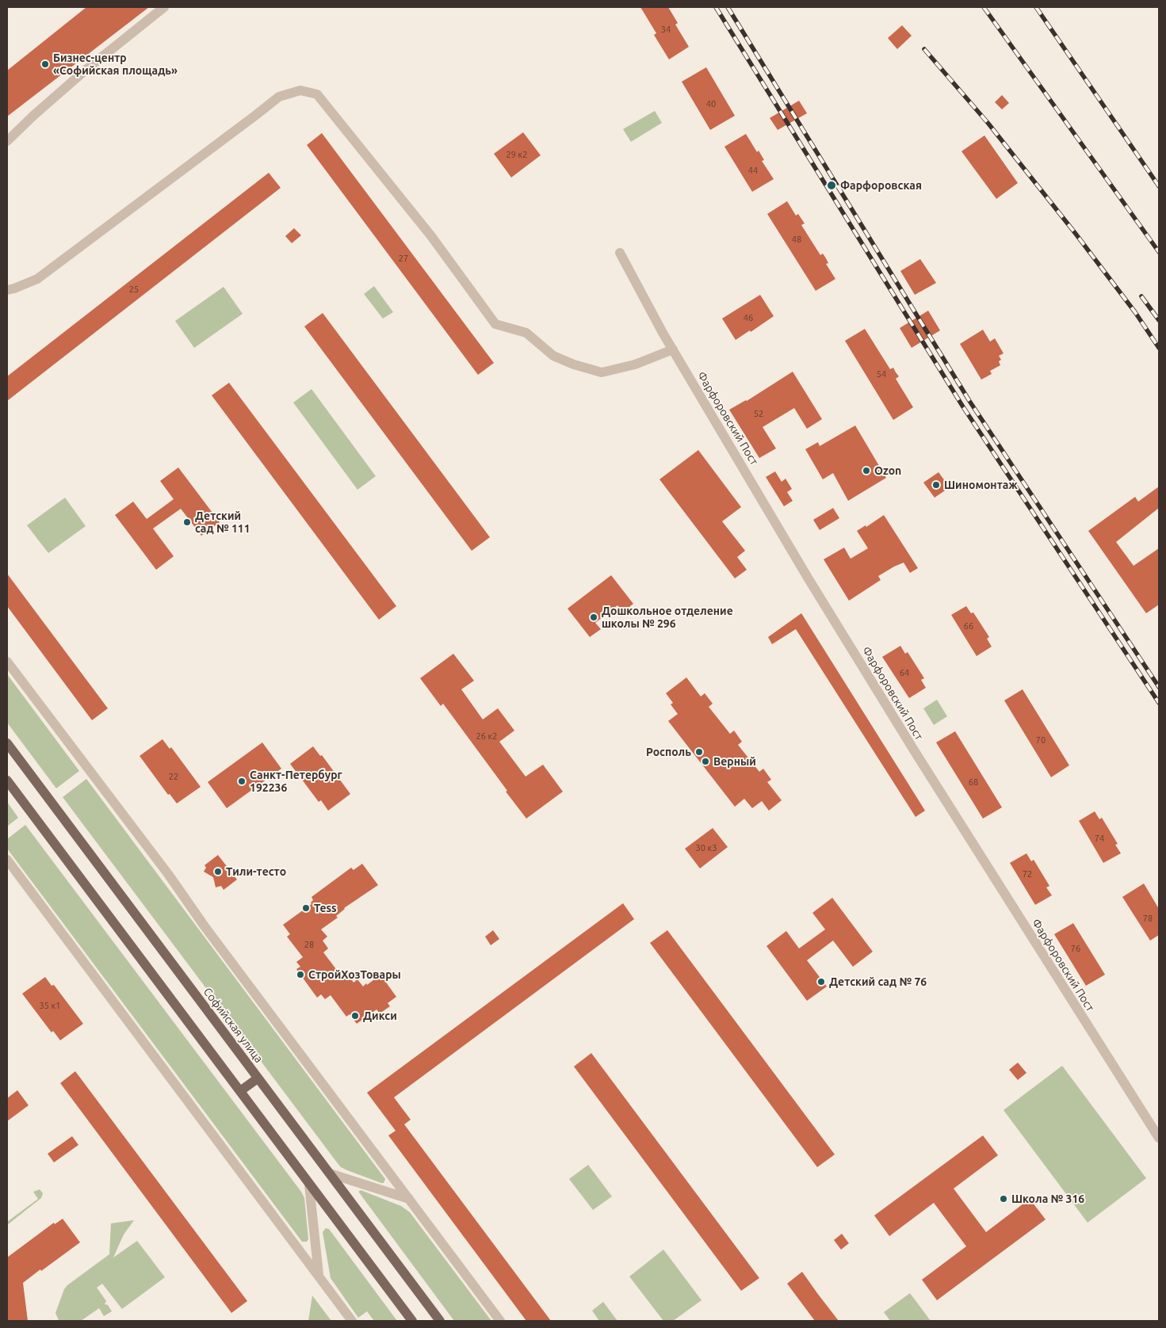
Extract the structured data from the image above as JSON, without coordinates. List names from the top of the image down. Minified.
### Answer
{"streets":{"main road":["Софийская улица"],"street":["Фарфоровский Пост"]},"places":["Бизнес-центр «Софийская площадь»","Фарфоровская","Ozon","Шиномонтаж","Детский сад № 111","Дошкольное отделение школы № 296","Росполь","Верный","Санкт-Петербург 192236","Тили-тесто","Tess","СтройХозТовары","Детский сад № 76","Дикси","Школа № 316"],"house_numbers":["34","40","29 к2","44","48","27","25","46","54","52","66","64","26 к2","70","22","68","74","30 к3","72","78","28","76","35 к1"]}
